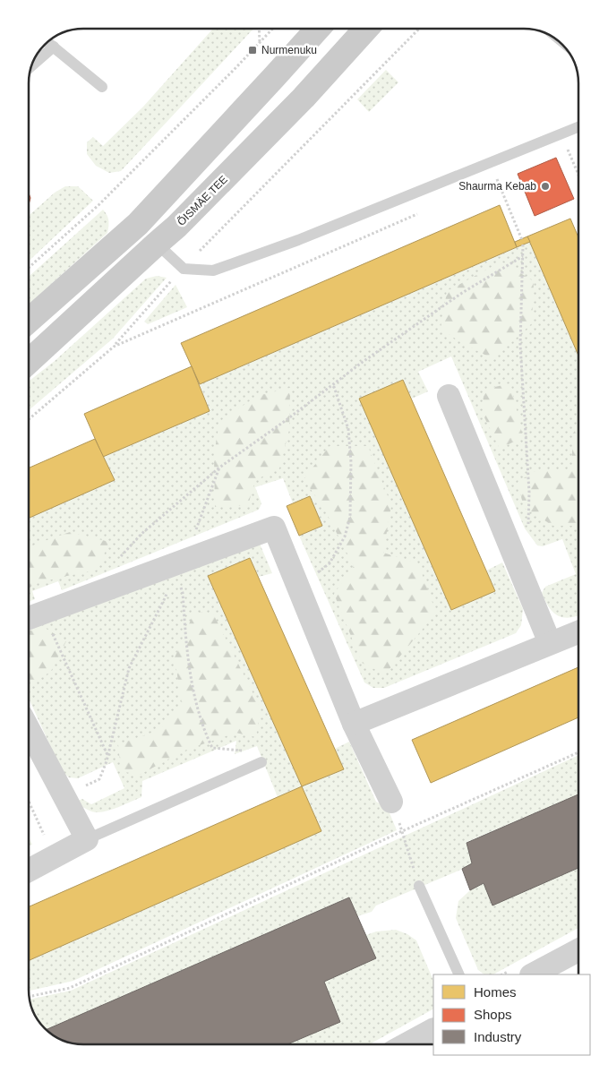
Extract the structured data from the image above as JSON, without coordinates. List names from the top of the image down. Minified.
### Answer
{"streets":{"main road":["ÕISMÄE TEE"]},"places":{"transit":["Nurmenuku"],"other":["Shaurma Kebab"]},"legend":["Homes","Shops","Industry"]}
